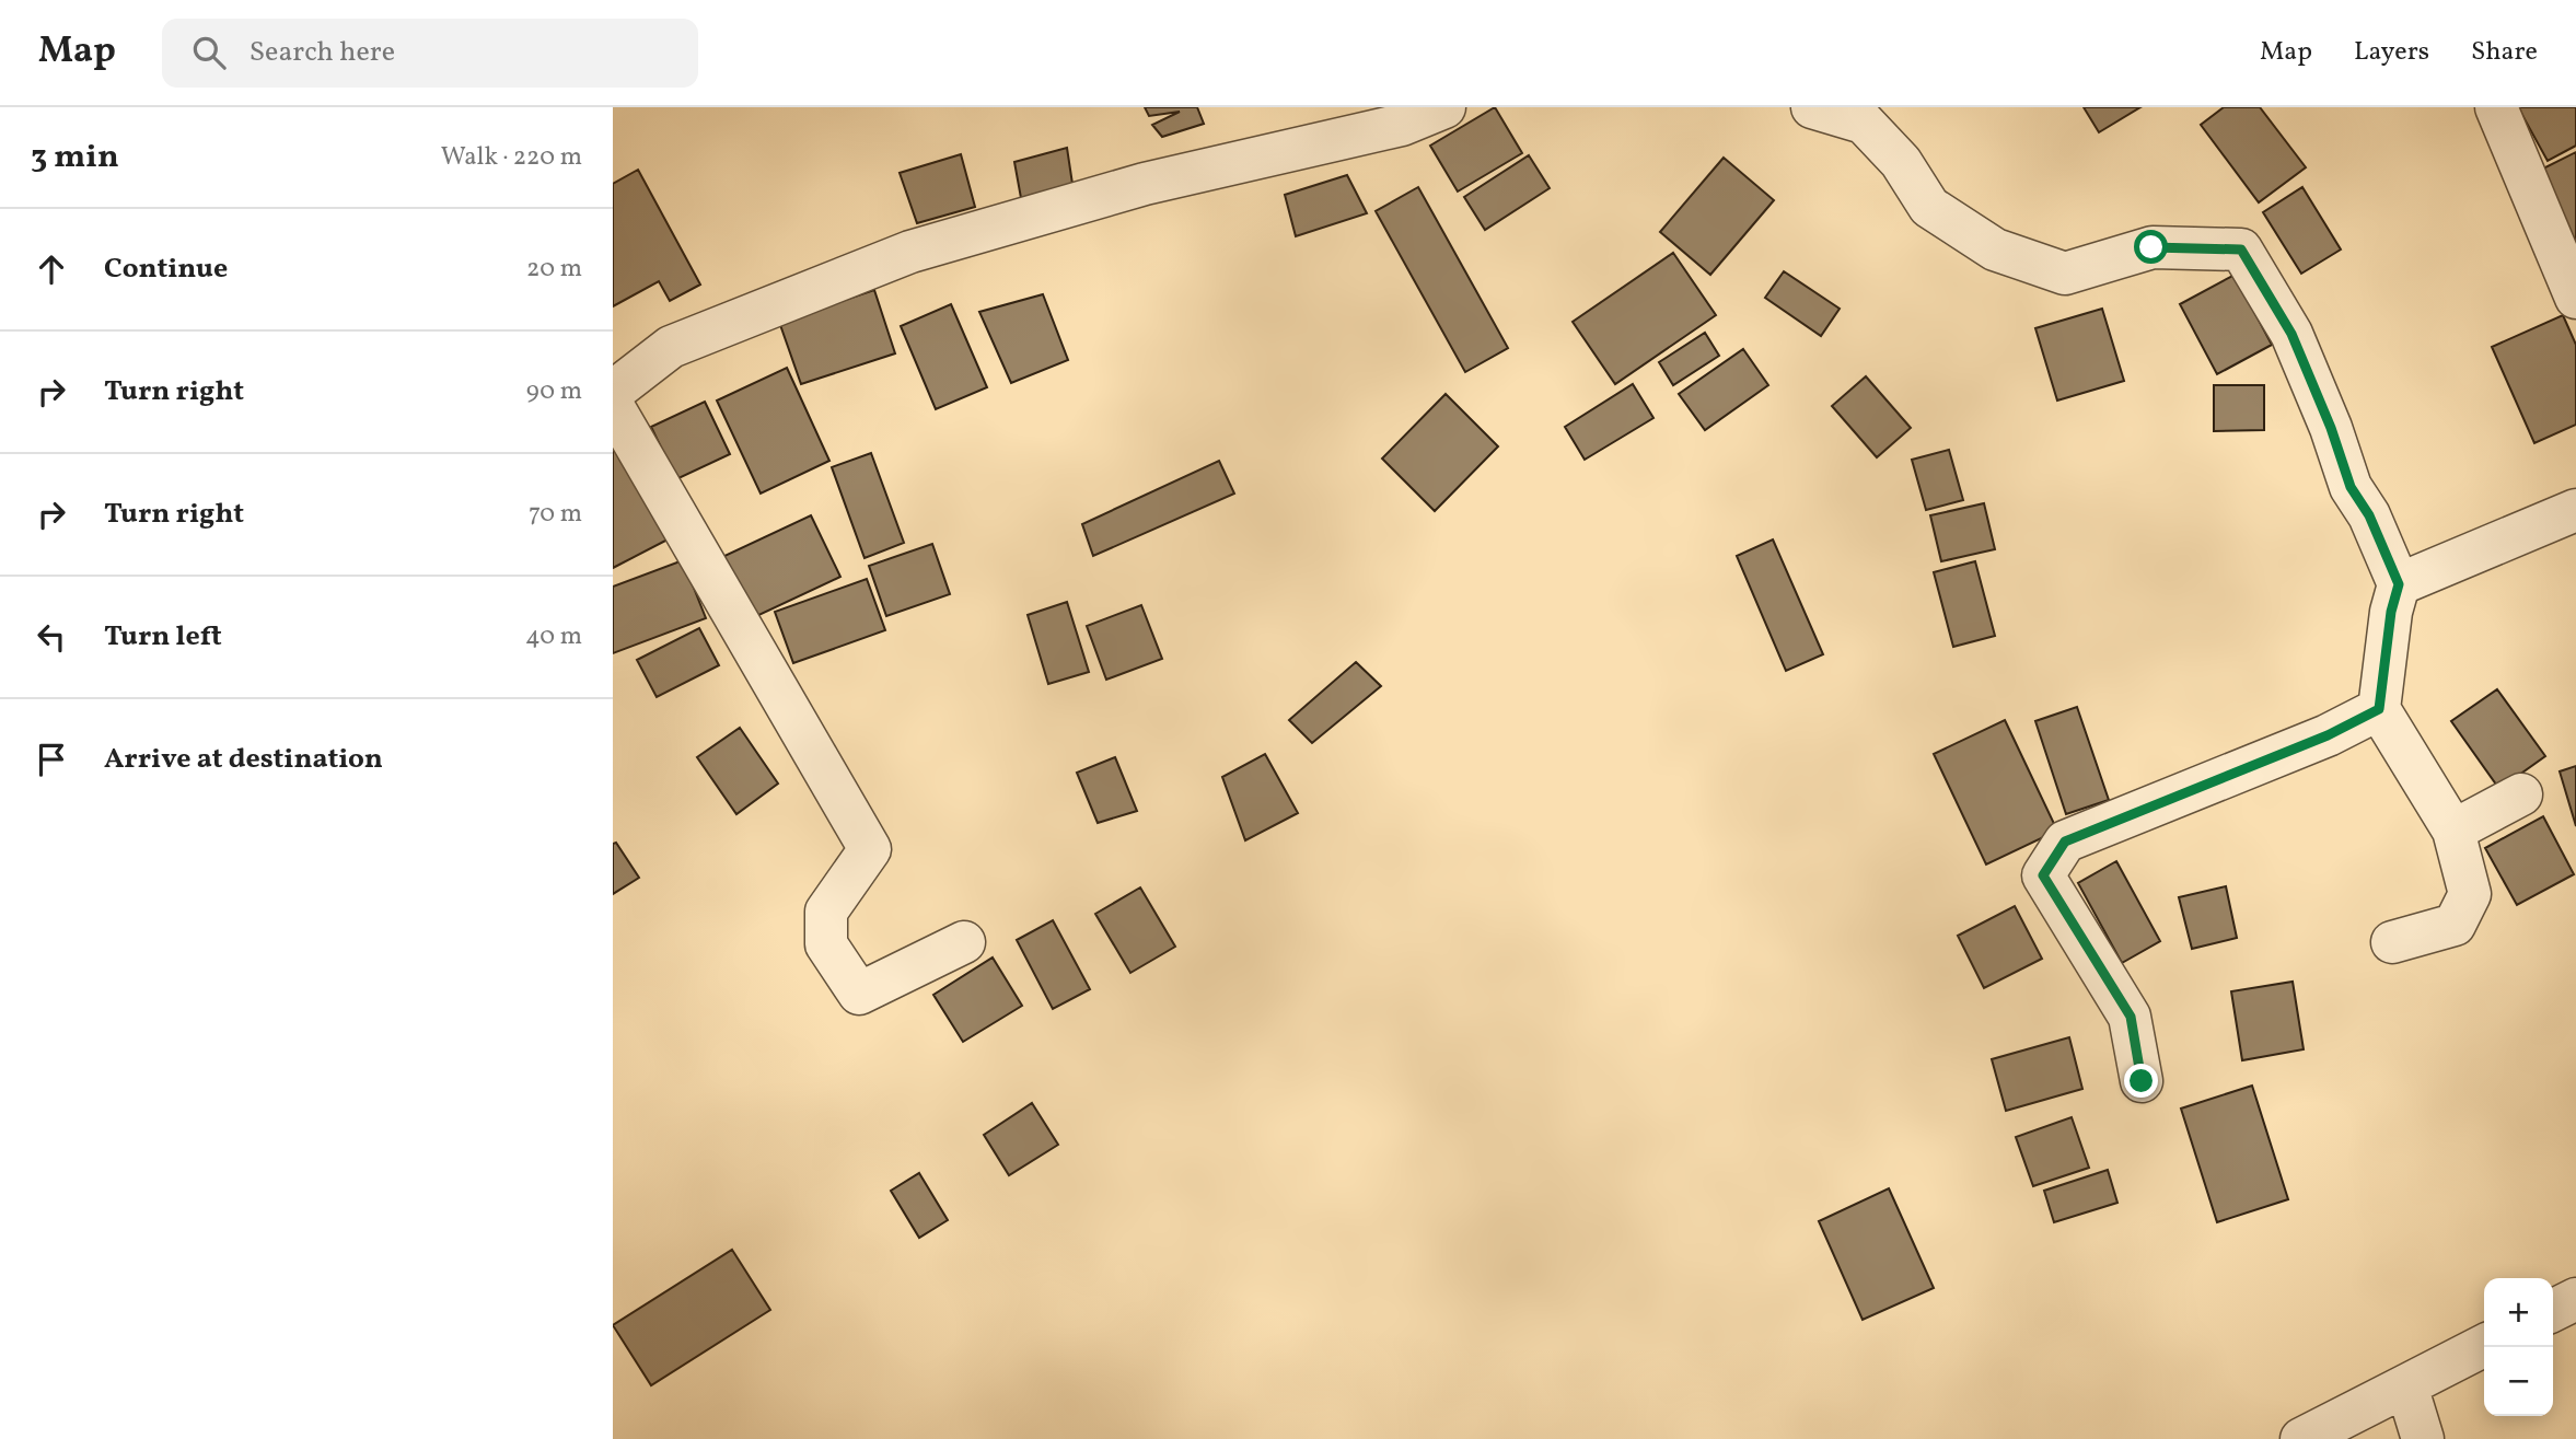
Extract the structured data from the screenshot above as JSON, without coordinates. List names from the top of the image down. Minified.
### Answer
{"page":{"header":"Map","search":"Search here","nav":["Map","Layers","Share"],"heading":["3 min","Walk · 220 m"],"list":[["Continue","20 m"],["Turn right","90 m"],["Turn right","70 m"],["Turn left","40 m"],"Arrive at destination"],"map_buttons":["+","−"]}}
